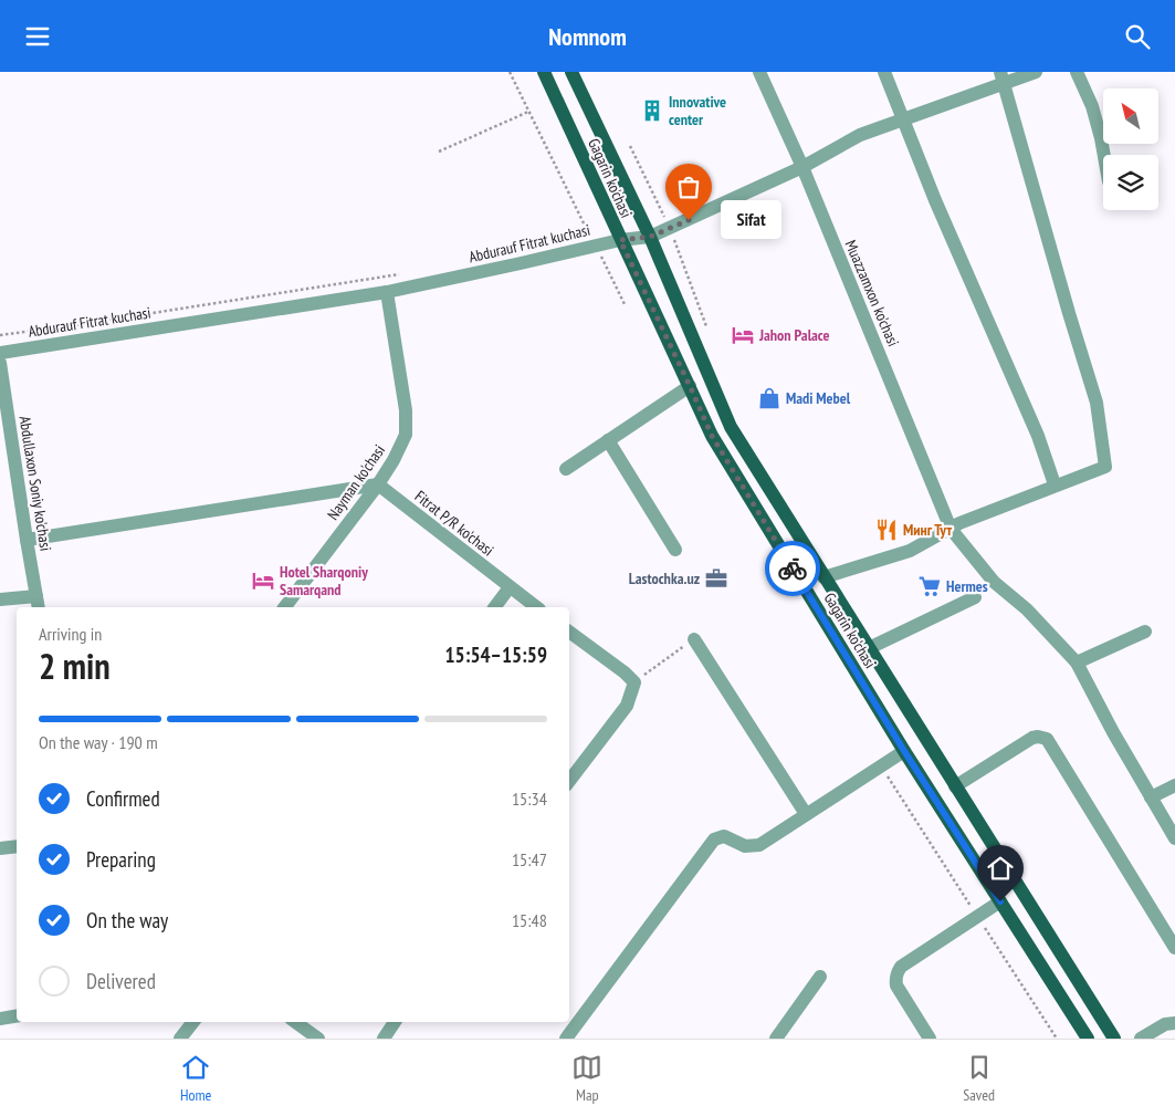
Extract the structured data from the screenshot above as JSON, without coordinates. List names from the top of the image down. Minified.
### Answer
{"streets":{"main road":["Gagarin ko'chasi"],"street":["Abdurauf Fitrat kuchasi","Muazzamxon ko'chasi","Nayman ko'chasi","Abdullaxon Soniy ko'chasi","Fitrat P/R ko'chasi"]},"crossings":[["Gagarin ko'chasi","Abdurauf Fitrat kuchasi"],["Abdurauf Fitrat kuchasi","Muazzamxon ko'chasi"],["Abdurauf Fitrat kuchasi","Nayman ko'chasi"],["Nayman ko'chasi","Fitrat P/R ko'chasi"]],"places":{"building":["Innovative center"],"other":["Sifat"],"hotel":["Jahon Palace","Hotel Sharqoniy Samarqand"],"shop":["Madi Mebel"],"restaurant":["Минг Тут"],"office":["Lastochka.uz"],"supermarket":["Hermes"]},"north":"top left","page":{"header":"Nomnom","bubble":"Sifat","heading":["2 min","Arriving in","15:54–15:59"],"bar":"On the way · 190 m","list":[["Confirmed","15:34"],["Preparing","15:47"],["On the way","15:48"],"Delivered"],"tabs":["Home","Map","Saved"]}}
